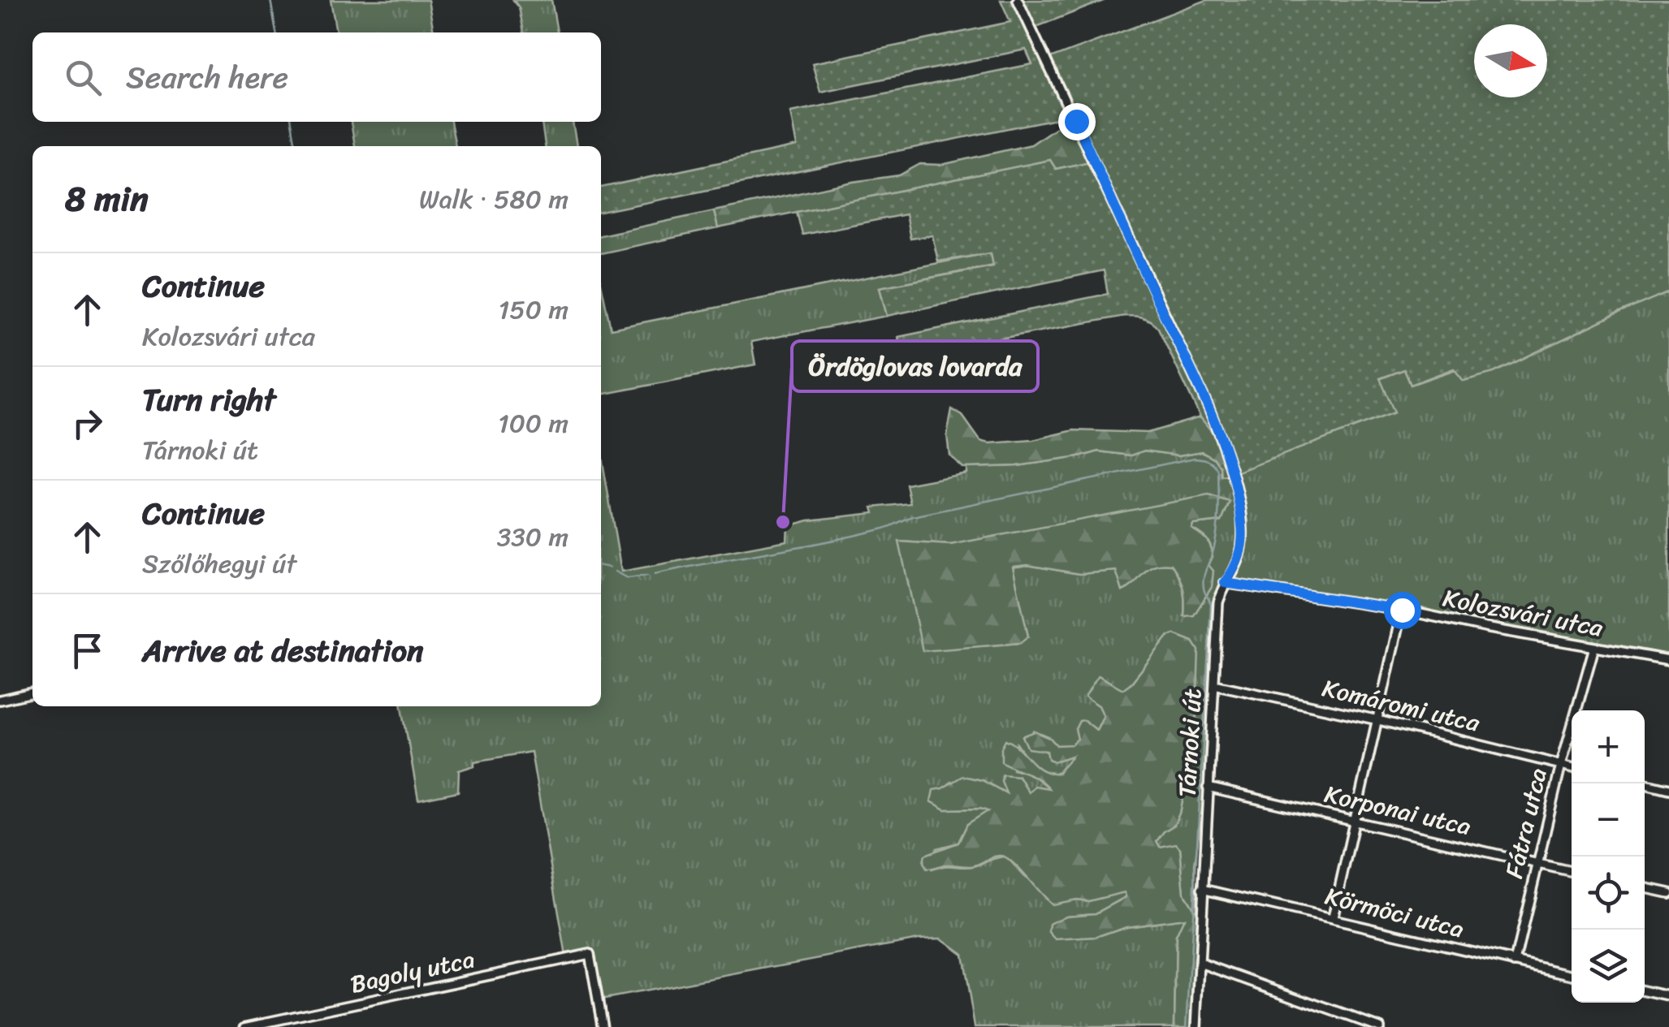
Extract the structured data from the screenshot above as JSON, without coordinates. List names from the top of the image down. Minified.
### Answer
{"streets":{"street":["Kolozsvári utca","Komáromi utca","Tárnoki út","Korponai utca","Fátra utca","Körmöci utca","Bagoly utca"]},"crossings":[["Kolozsvári utca","Tárnoki út"],["Kolozsvári utca","Fátra utca"],["Komáromi utca","Tárnoki út"],["Komáromi utca","Fátra utca"],["Tárnoki út","Korponai utca"],["Tárnoki út","Körmöci utca"],["Korponai utca","Fátra utca"],["Fátra utca","Körmöci utca"]],"places":["Ördöglovas lovarda"],"north":"right","page":{"search":"Search here","heading":["8 min","Walk · 580 m"],"list":[["Continue","Kolozsvári utca","150 m"],["Turn right","Tárnoki út","100 m"],["Continue","Szőlőhegyi út","330 m"],"Arrive at destination"],"map_buttons":["+","−"]}}
